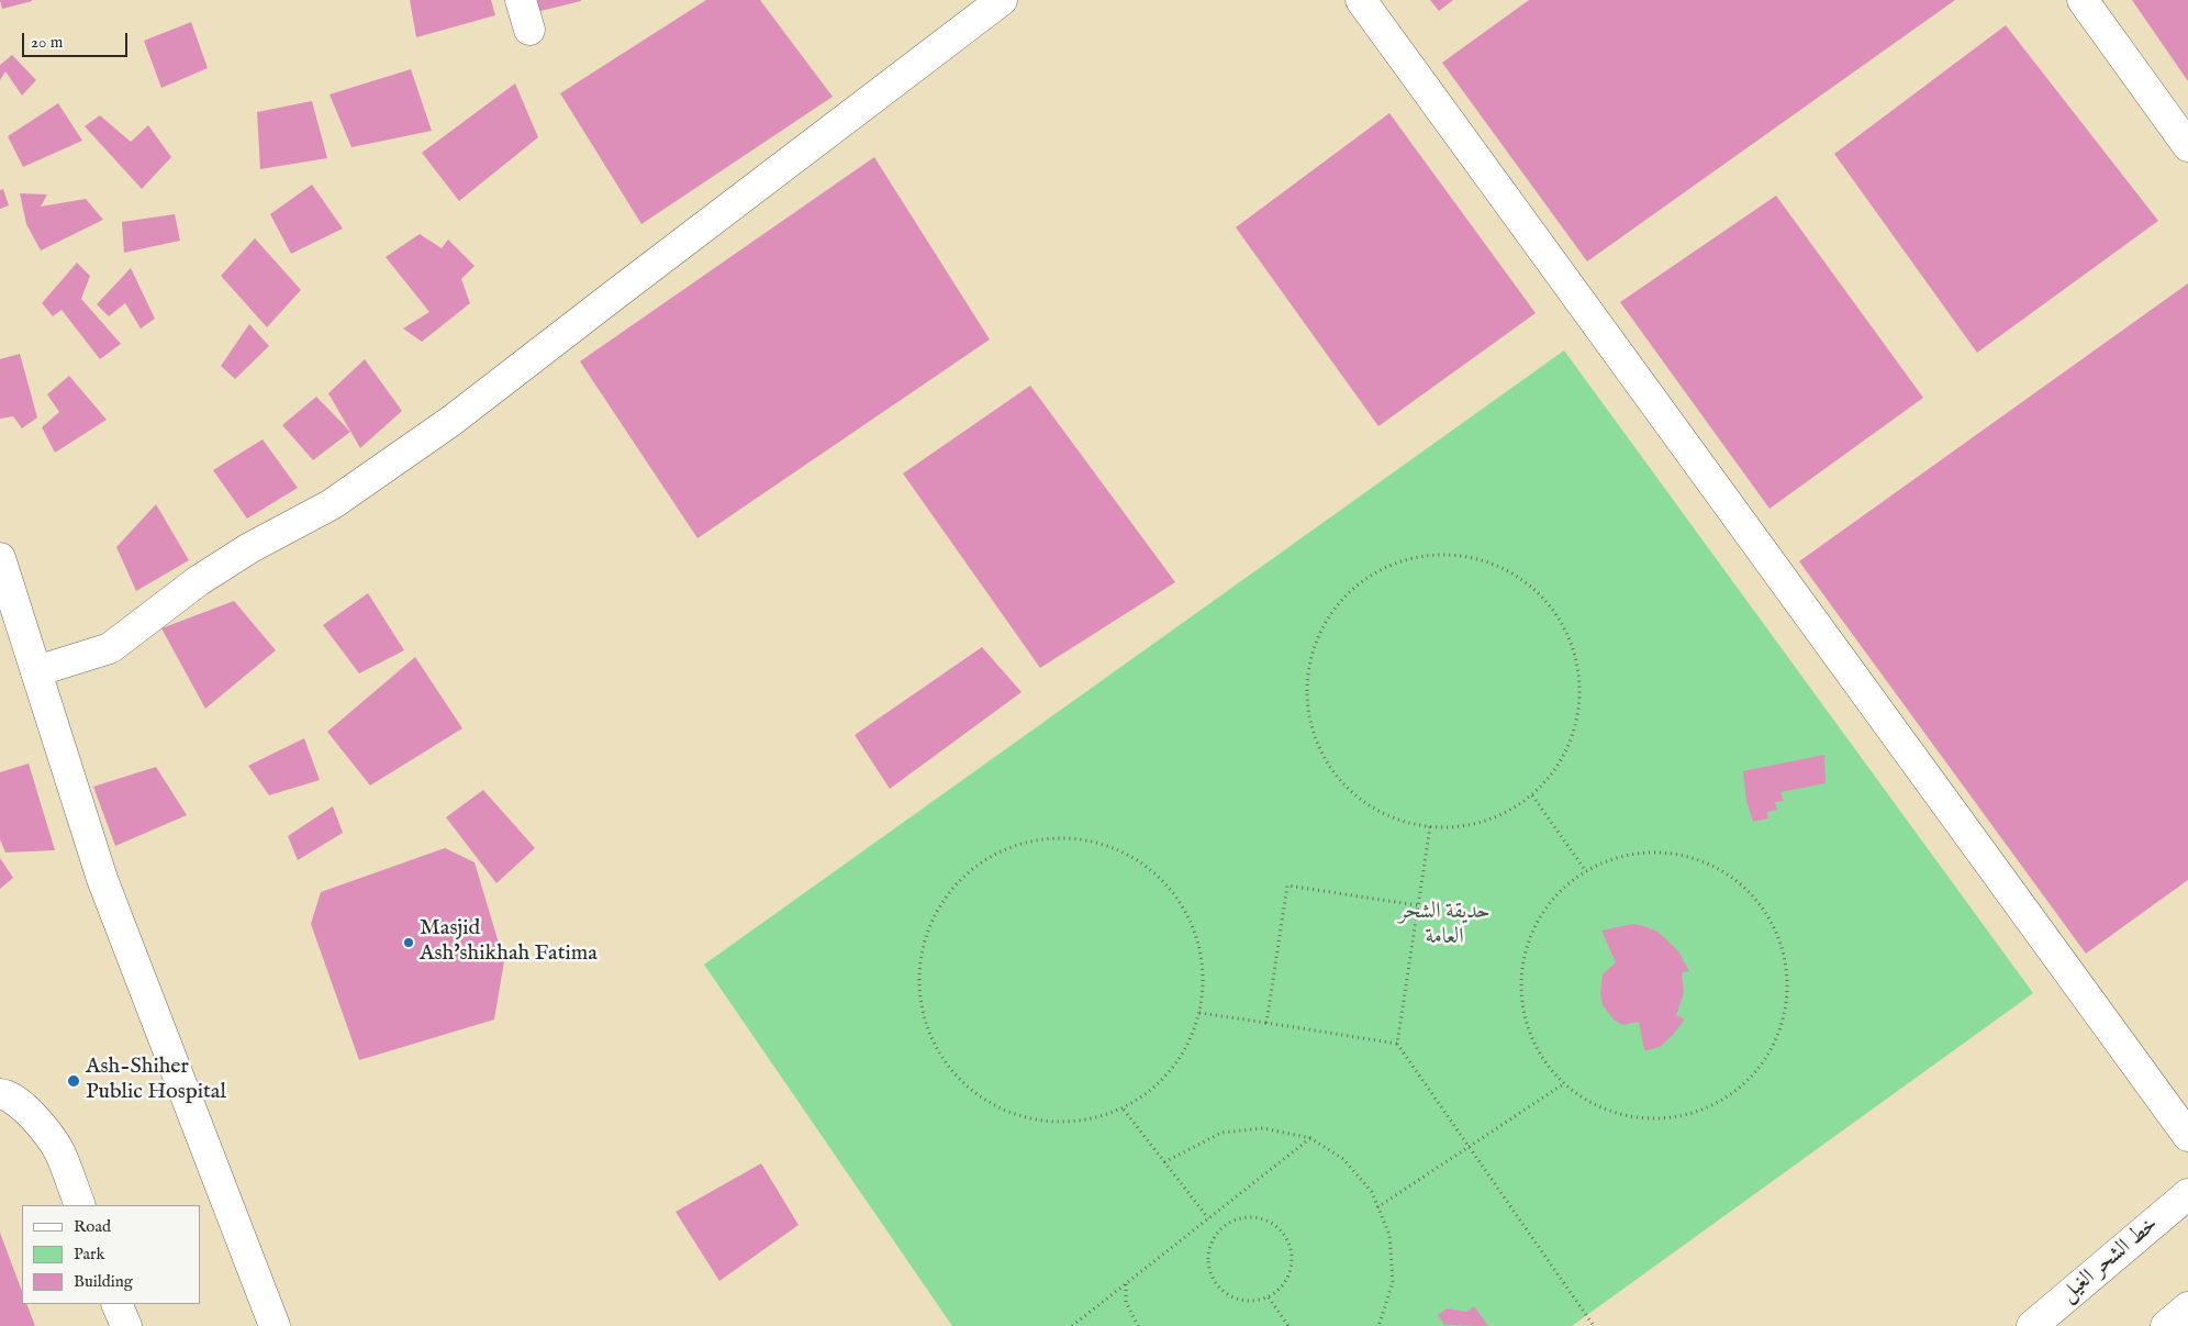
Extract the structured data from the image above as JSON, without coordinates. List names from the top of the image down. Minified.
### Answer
{"streets":{"street":["خط الشحر الغيل"]},"parks":["حديقة الشحر العامة"],"places":["Masjid Ash'shikhah Fatima","Ash-Shiher Public Hospital"],"legend":["Road","Park","Building"],"scale_bar":"20 m"}
